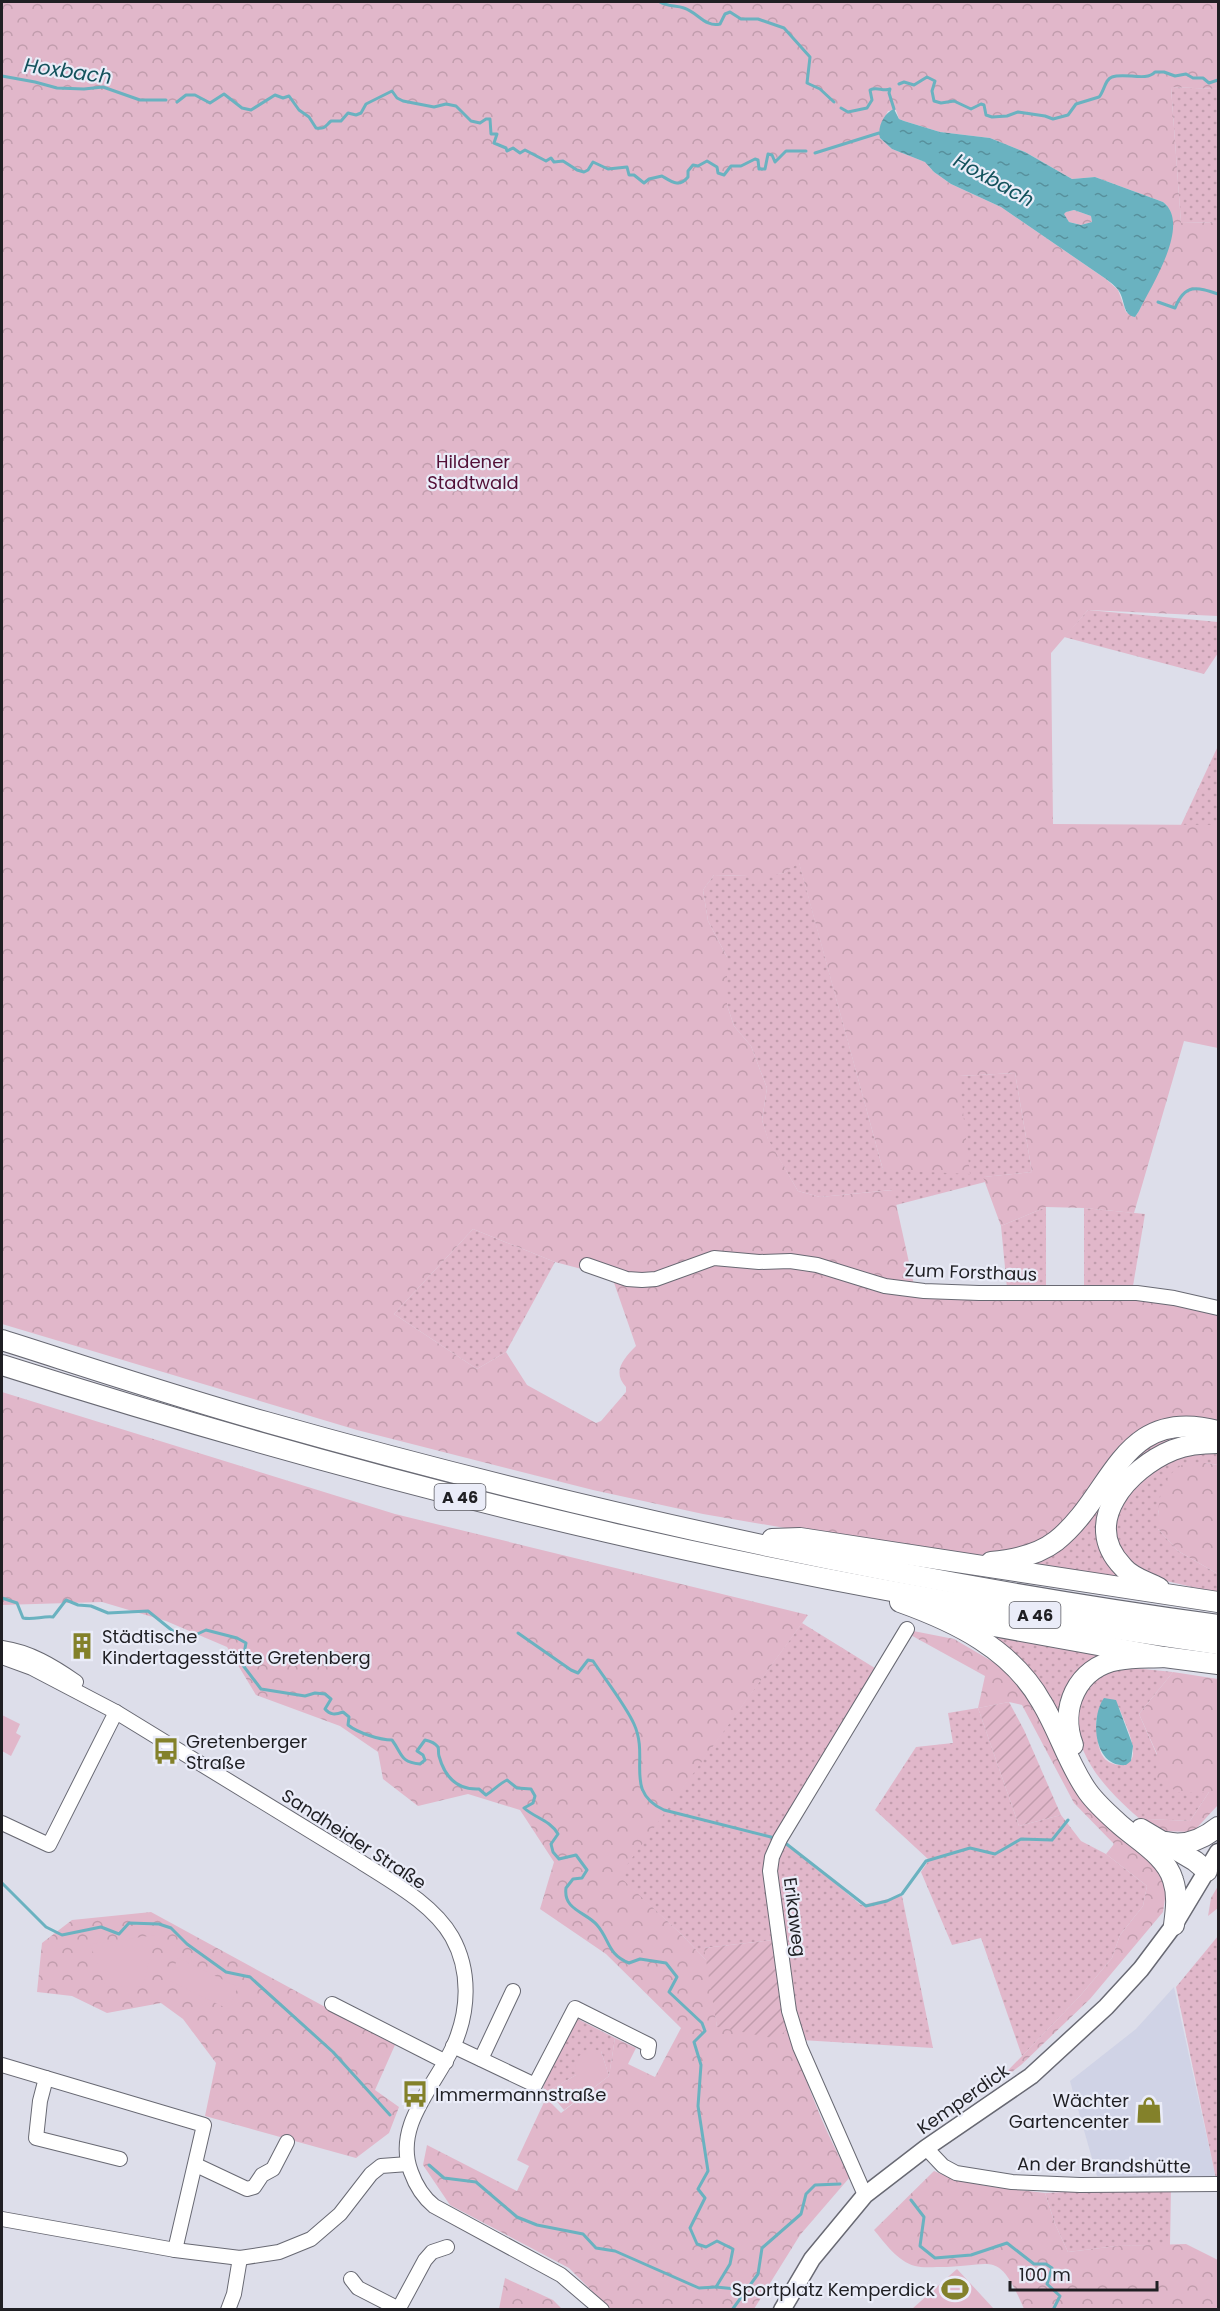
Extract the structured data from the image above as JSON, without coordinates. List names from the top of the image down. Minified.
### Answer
{"streets":{"highway":["A 46"],"main road":["Kemperdick"],"street":["Zum Forsthaus","Sandheider Straße","Erikaweg","An der Brandshütte"]},"crossings":[["Erikaweg","Kemperdick"],["Kemperdick","An der Brandshütte"]],"water":["Hoxbach"],"parks":["Hildener Stadtwald"],"places":{"building":["Städtische Kindertagesstätte Gretenberg"],"bus stop":["Gretenberger Straße","Immermannstraße"],"shop":["Wächter Gartencenter"],"sports":["Sportplatz Kemperdick"]},"scale_bar":"100 m"}
